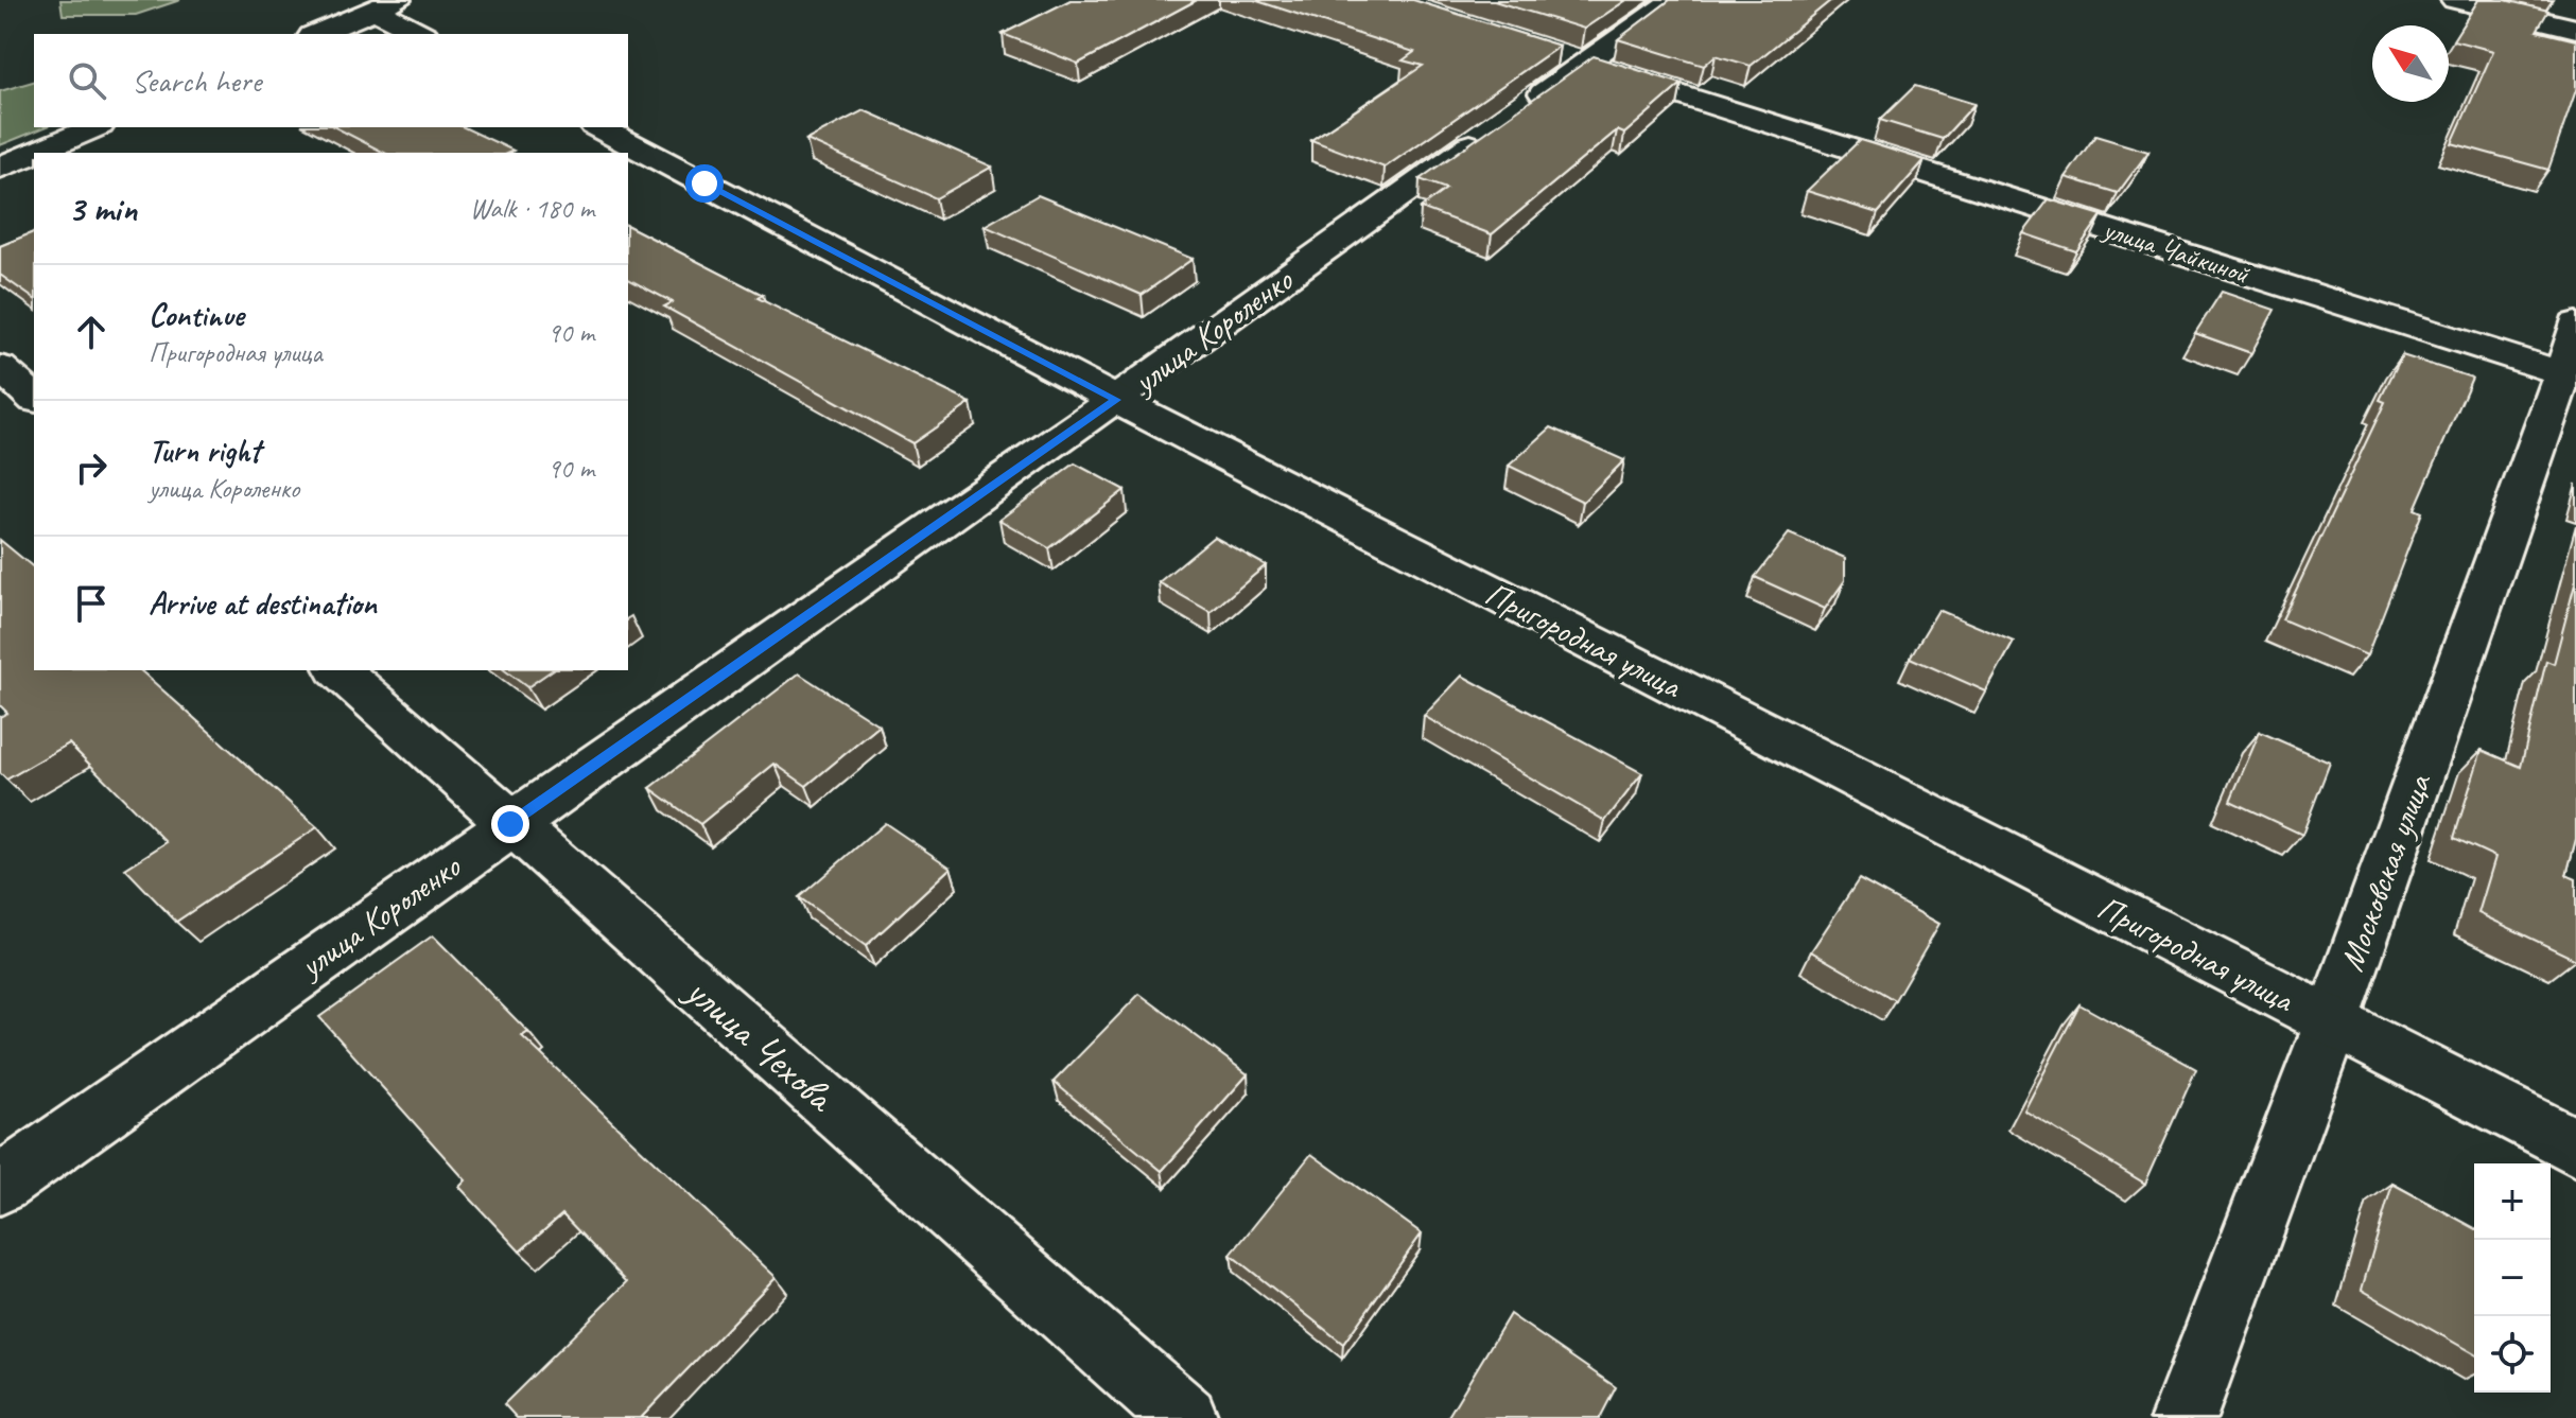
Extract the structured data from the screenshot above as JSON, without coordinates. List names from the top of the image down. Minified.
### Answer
{"streets":{"street":["улица Чайкиной","улица Короленко","Пригородная улица","Московская улица","улица Чехова"]},"crossings":[["улица Чайкиной","улица Короленко"],["улица Чайкиной","Московская улица"],["улица Короленко","Пригородная улица"],["улица Короленко","улица Чехова"],["Пригородная улица","Московская улица"]],"north":"top left","page":{"search":"Search here","heading":["3 min","Walk · 180 m"],"list":[["Continue","Пригородная улица","90 m"],["Turn right","улица Короленко","90 m"],"Arrive at destination"],"map_buttons":["+","−"]}}
